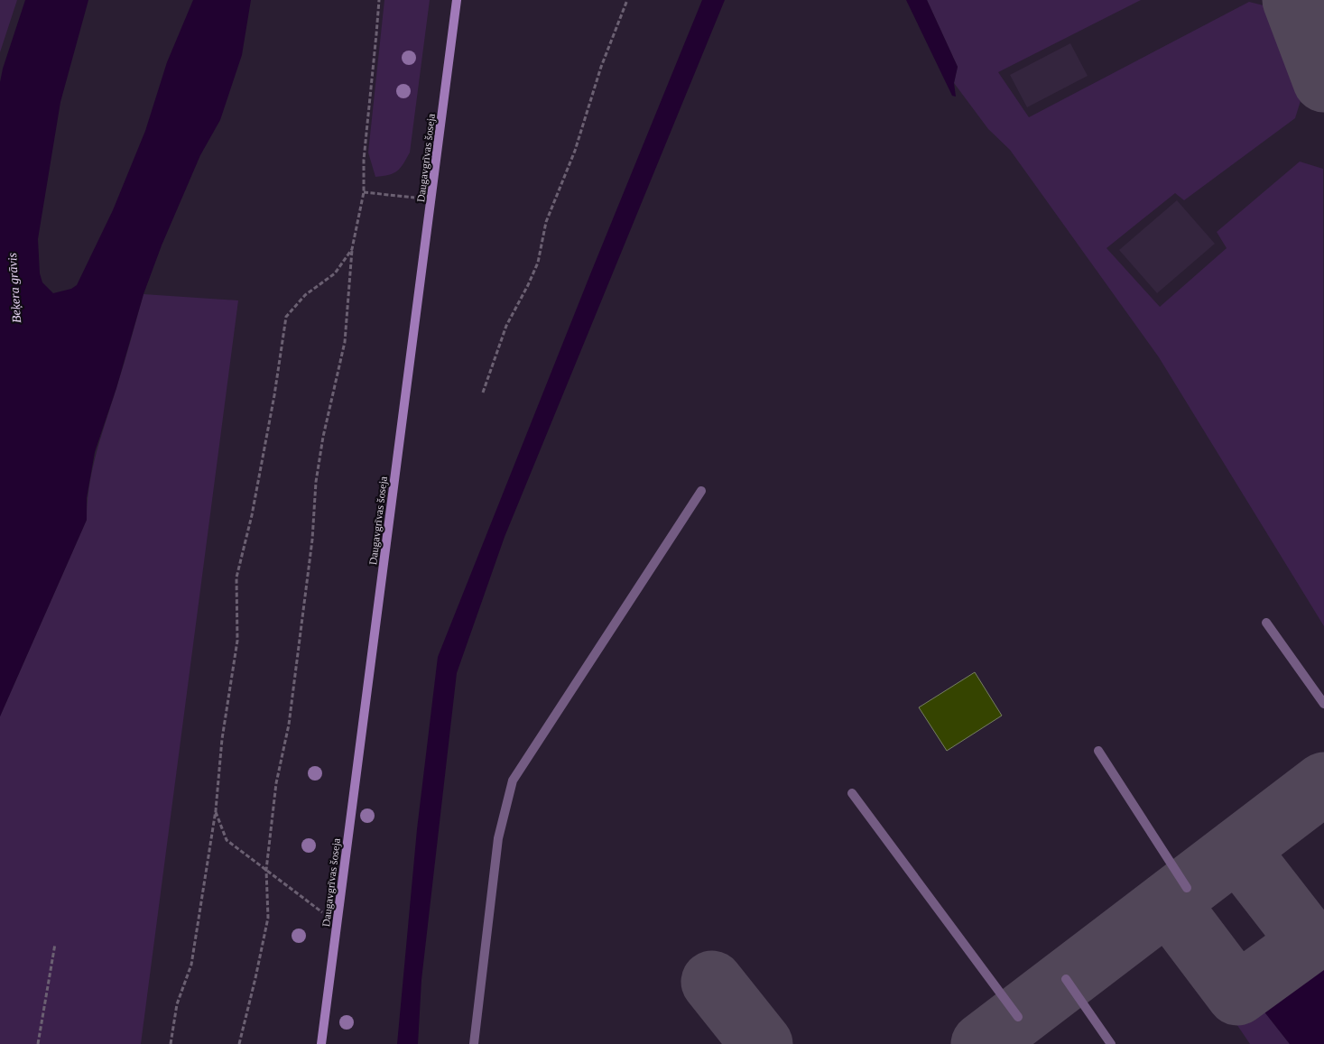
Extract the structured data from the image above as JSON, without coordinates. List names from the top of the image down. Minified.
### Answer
{"streets":{"main road":["Daugavgrīvas šoseja"]},"water":["Beķera grāvis"]}
